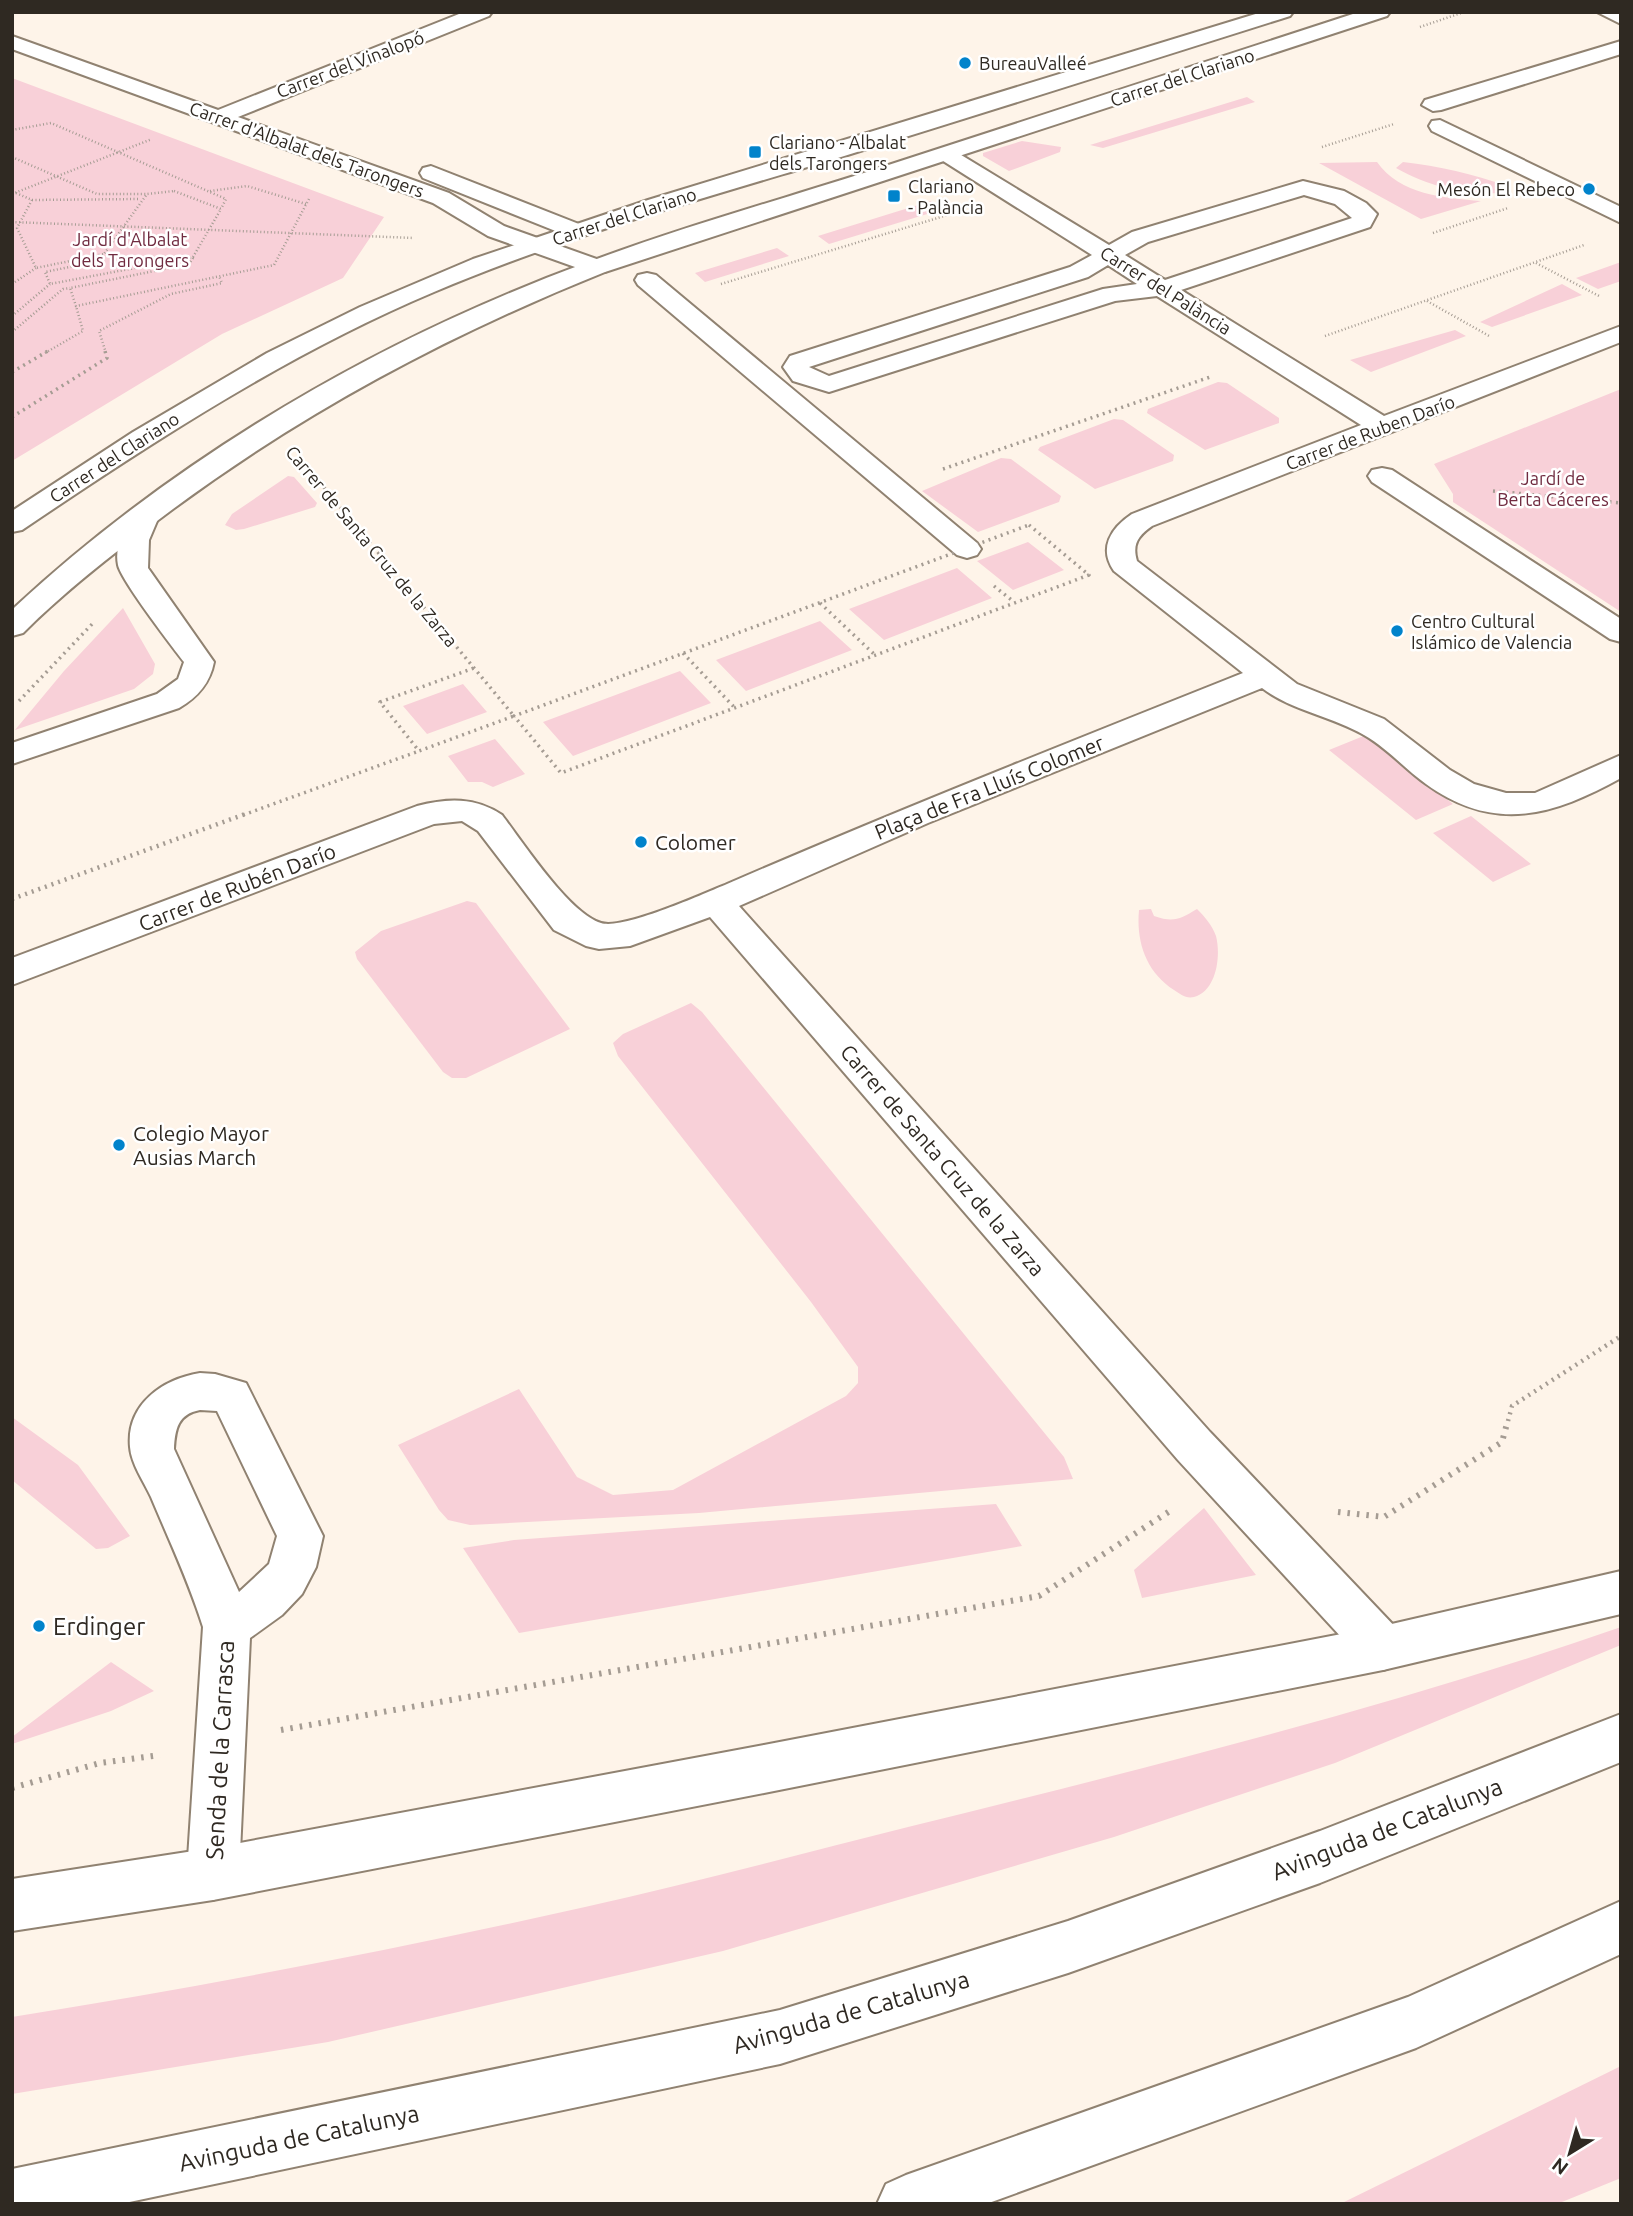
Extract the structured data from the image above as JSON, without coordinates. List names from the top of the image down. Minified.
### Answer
{"streets":{"street":["Carrer del Vinalopó","Carrer del Clariano","Carrer d'Albalat dels Tarongers","Carrer del Palància","Carrer de Ruben Darío","Carrer de Santa Cruz de la Zarza","Plaça de Fra Lluís Colomer","Carrer de Rubén Darío","Senda de la Carrasca","Avinguda de Catalunya"]},"crossings":[["Carrer del Vinalopó","Carrer d'Albalat dels Tarongers"],["Carrer del Clariano","Carrer d'Albalat dels Tarongers"],["Carrer del Clariano","Carrer del Palància"],["Carrer del Clariano","Carrer de Santa Cruz de la Zarza"],["Carrer del Palància","Carrer de Ruben Darío"],["Carrer de Ruben Darío","Plaça de Fra Lluís Colomer"],["Carrer de Santa Cruz de la Zarza","Plaça de Fra Lluís Colomer"],["Carrer de Santa Cruz de la Zarza","Carrer de Rubén Darío"],["Plaça de Fra Lluís Colomer","Carrer de Rubén Darío"]],"parks":["Jardí d'Albalat dels Tarongers","Jardí de Berta Cáceres"],"places":{"other":["BureauValleé","Mesón El Rebeco","Centro Cultural Islámico de Valencia","Colomer","Colegio Mayor Ausias March","Erdinger"],"transit":["Clariano - Albalat dels Tarongers","Clariano - Palància"]},"north":"bottom left"}
